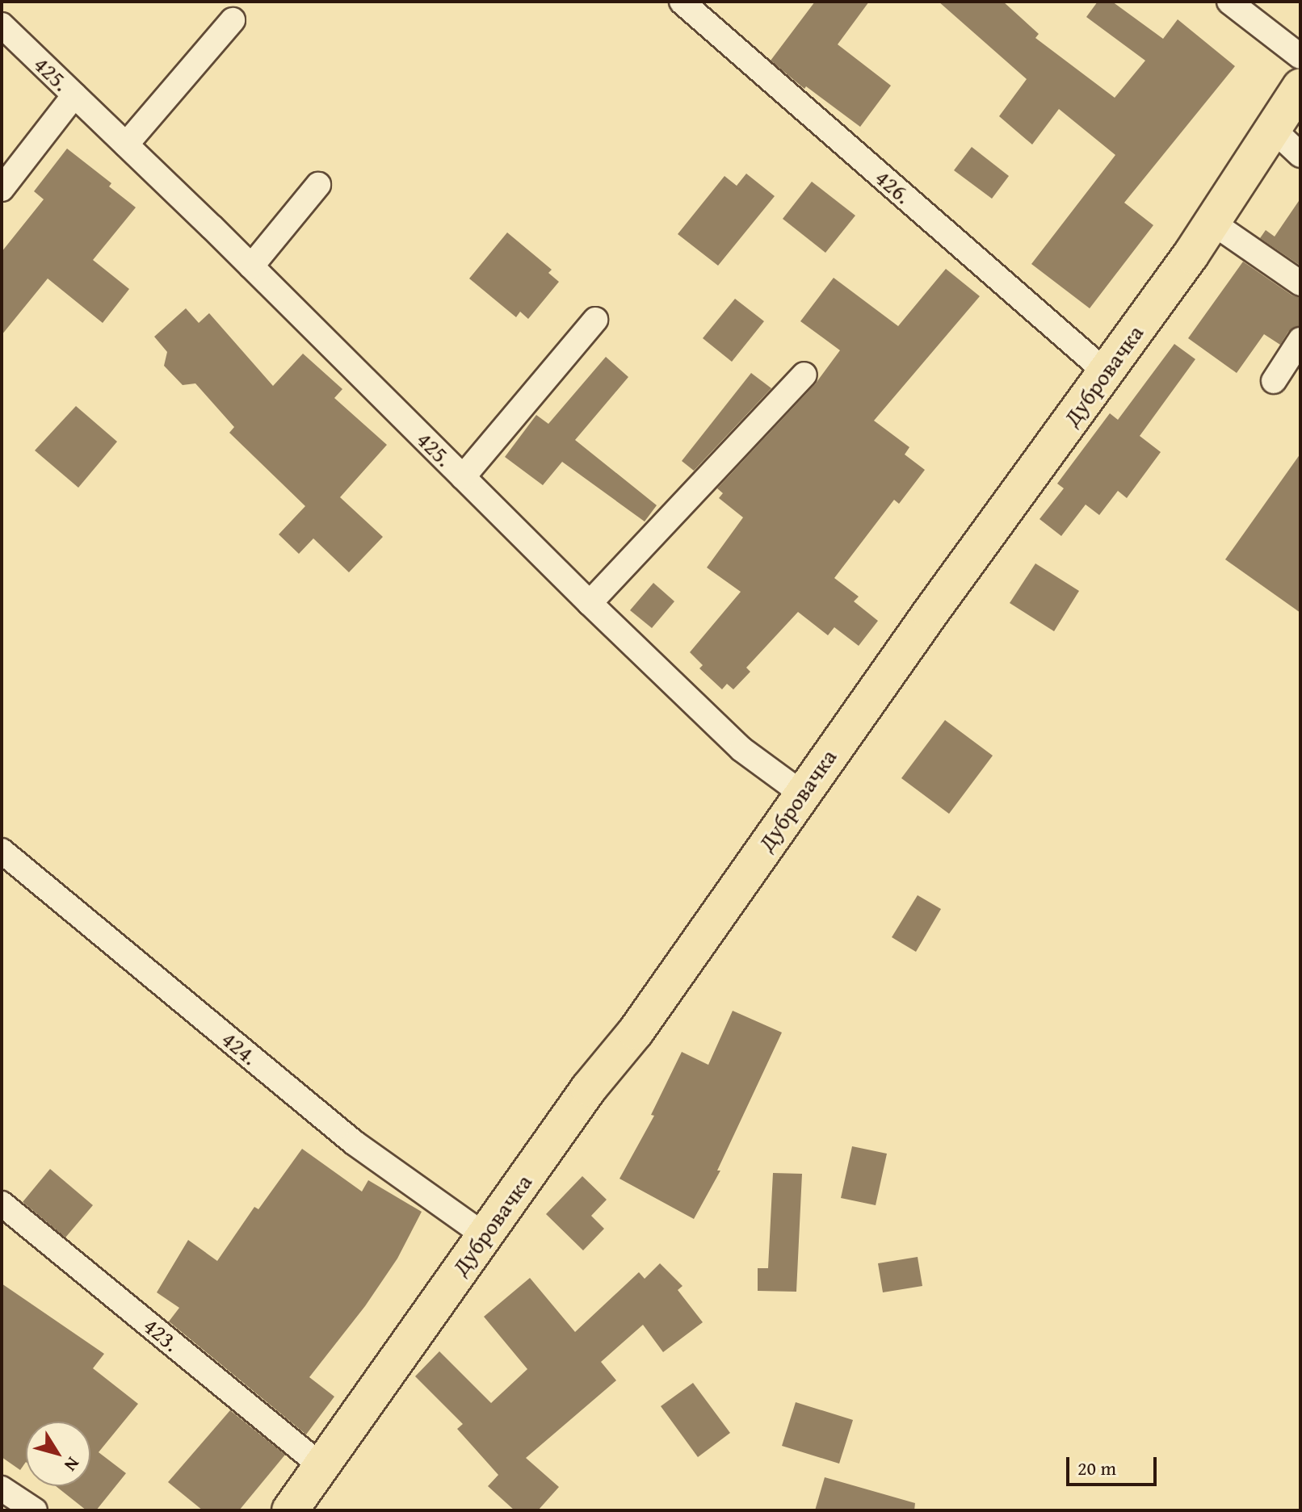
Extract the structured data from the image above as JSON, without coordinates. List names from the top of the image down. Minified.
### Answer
{"streets":{"main road":["Дубровачка"],"street":["425.","426.","424.","423."]},"crossings":[["425.","Дубровачка"],["426.","Дубровачка"],["Дубровачка","424."],["Дубровачка","423."]],"scale_bar":"20 m","north":"bottom right"}
